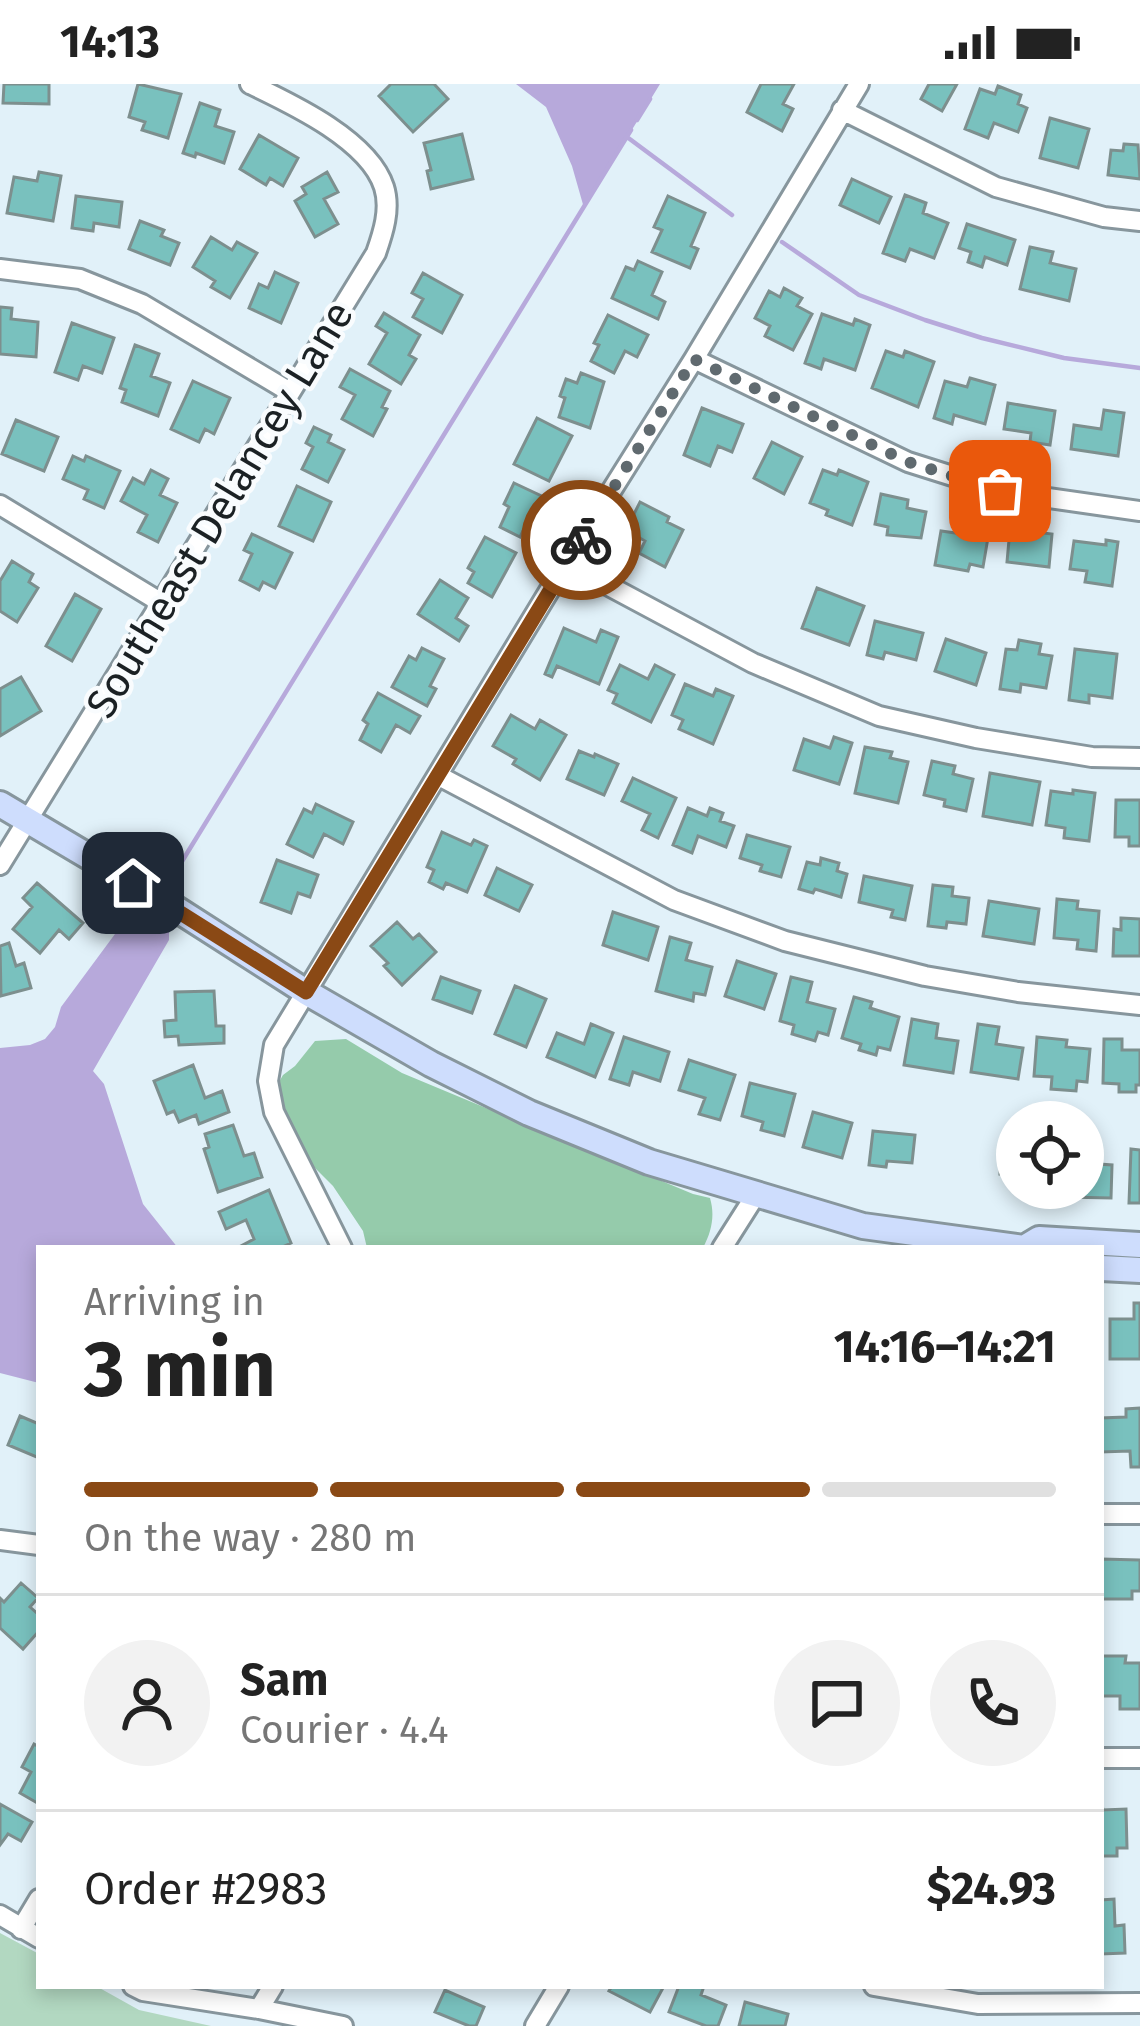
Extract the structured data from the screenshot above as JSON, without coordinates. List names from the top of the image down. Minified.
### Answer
{"streets":{"street":["Southeast Delancey Lane"]},"page":{"status":"14:13","heading":["3 min","Arriving in","14:16–14:21"],"panel":["Sam","Courier · 4.4","Order #2983","$24.93"],"bar":"On the way · 280 m"}}
